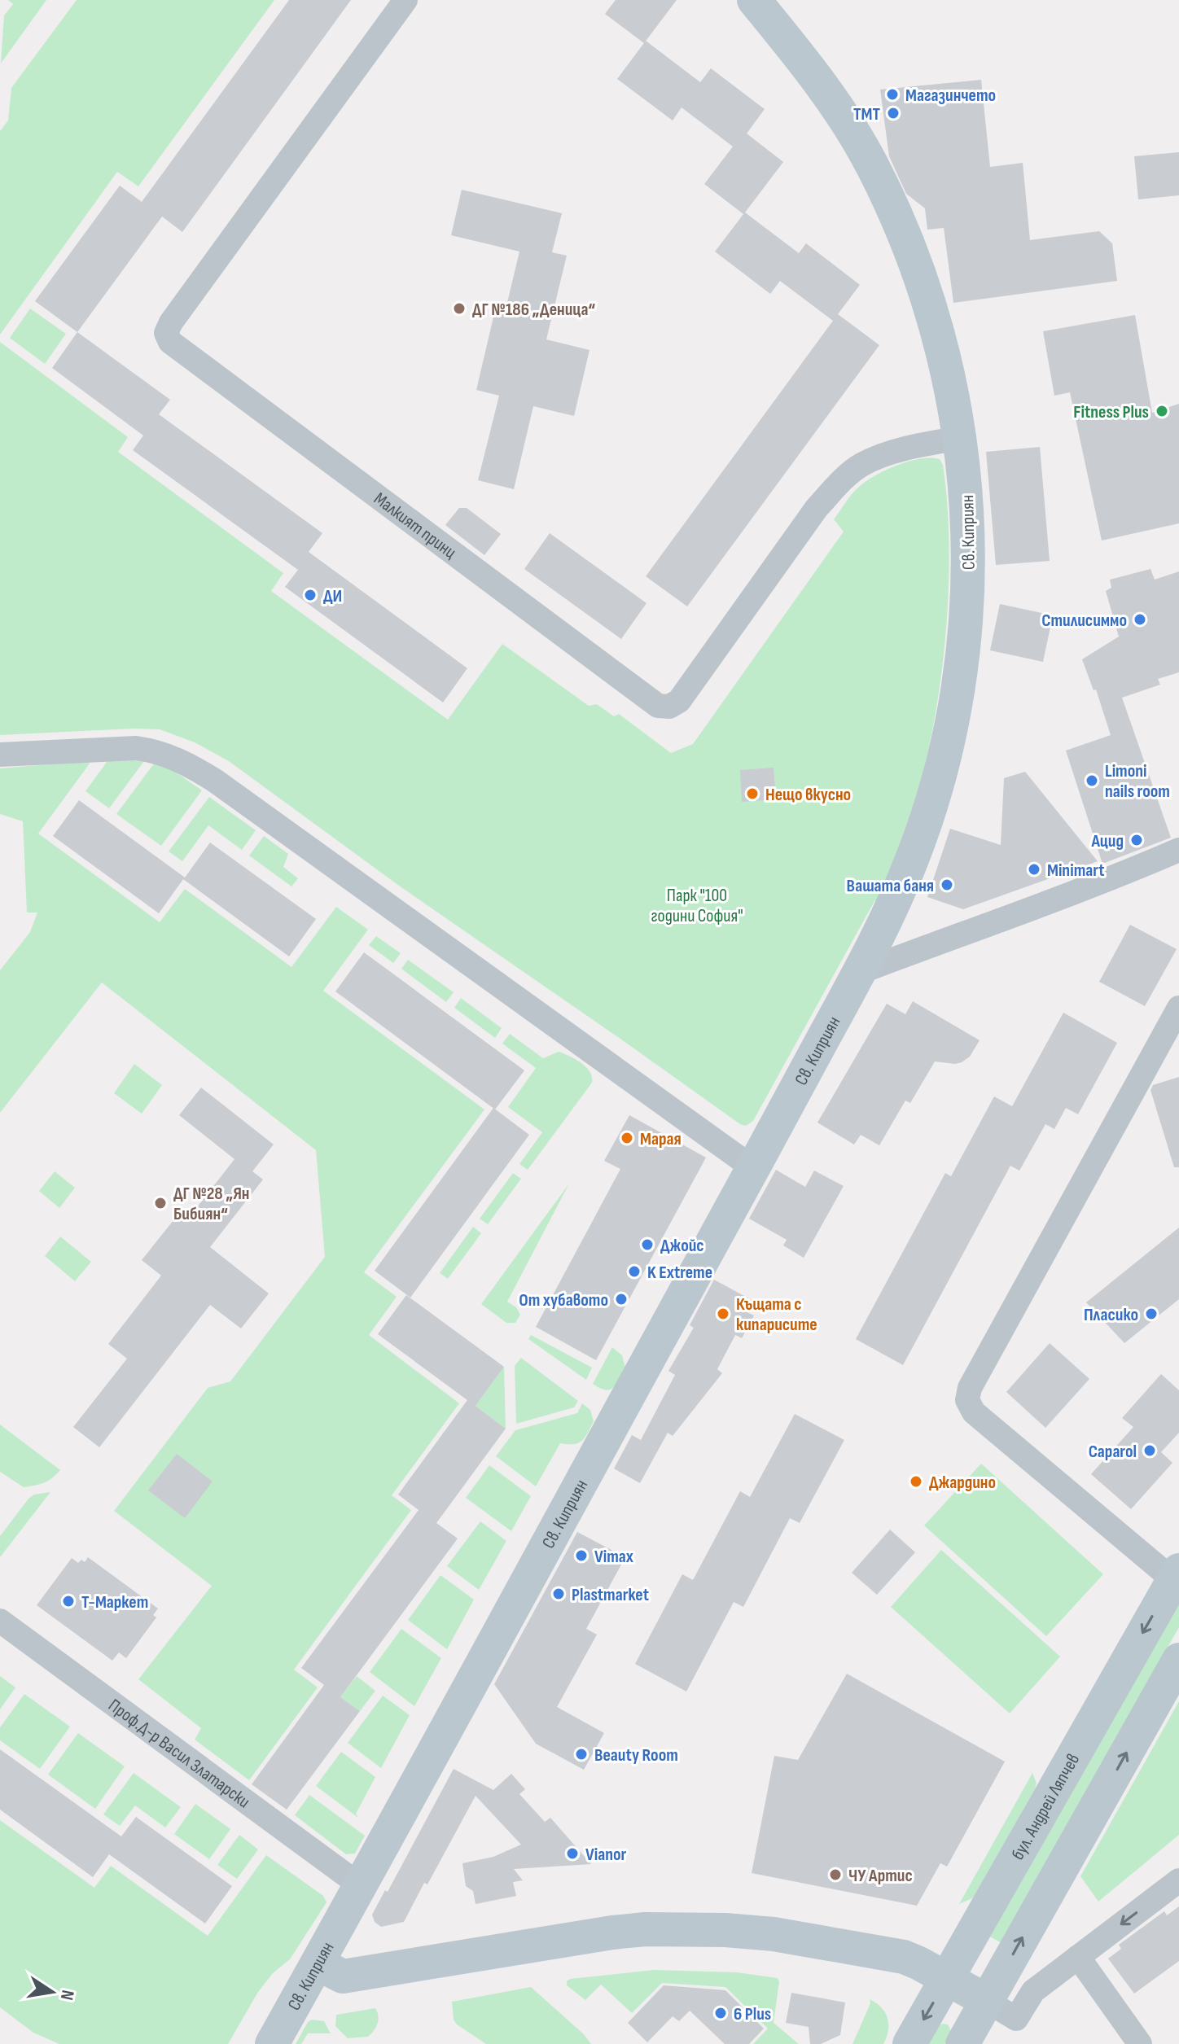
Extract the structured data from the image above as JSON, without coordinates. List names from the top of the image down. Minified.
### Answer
{"streets":{"street":["Малкият принц","Св. Киприян","Проф.Д-р Васил Златарски","бул. Андрей Ляпчев"]},"crossings":[["Малкият принц","Св. Киприян"],["Св. Киприян","Проф.Д-р Васил Златарски"]],"parks":["Парк \"100 години София\""],"places":["Магазинчето","TMT","ДГ №186 „Деница“","Fitness Plus","ДИ","Стилисиммо","Limoni nails room","Нещо вкусно","Ацид","Minimart","Вашата баня","Марая","ДГ №28 „Ян Бибиян“","Джойс","K Extreme","От хубавото","Къщата с кипарисите","Пласико","Caparol","Джардино","Vimax","Plastmarket","Т-Маркет","Beauty Room","Vianor","ЧУ Артис","6 Plus"],"north":"right"}
